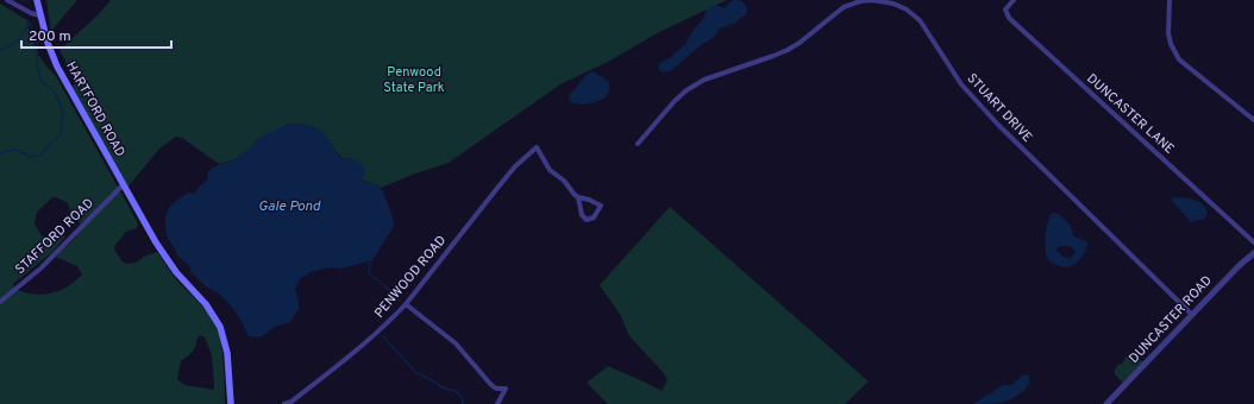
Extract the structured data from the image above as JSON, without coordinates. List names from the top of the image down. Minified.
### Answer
{"streets":{"main road":["HARTFORD ROAD"],"street":["STUART DRIVE","DUNCASTER LANE","STAFFORD ROAD","PENWOOD ROAD","DUNCASTER ROAD"]},"crossings":[["STUART DRIVE","DUNCASTER ROAD"],["HARTFORD ROAD","STAFFORD ROAD"]],"water":["Gale Pond"],"parks":["Penwood State Park"],"scale_bar":"200 m"}
